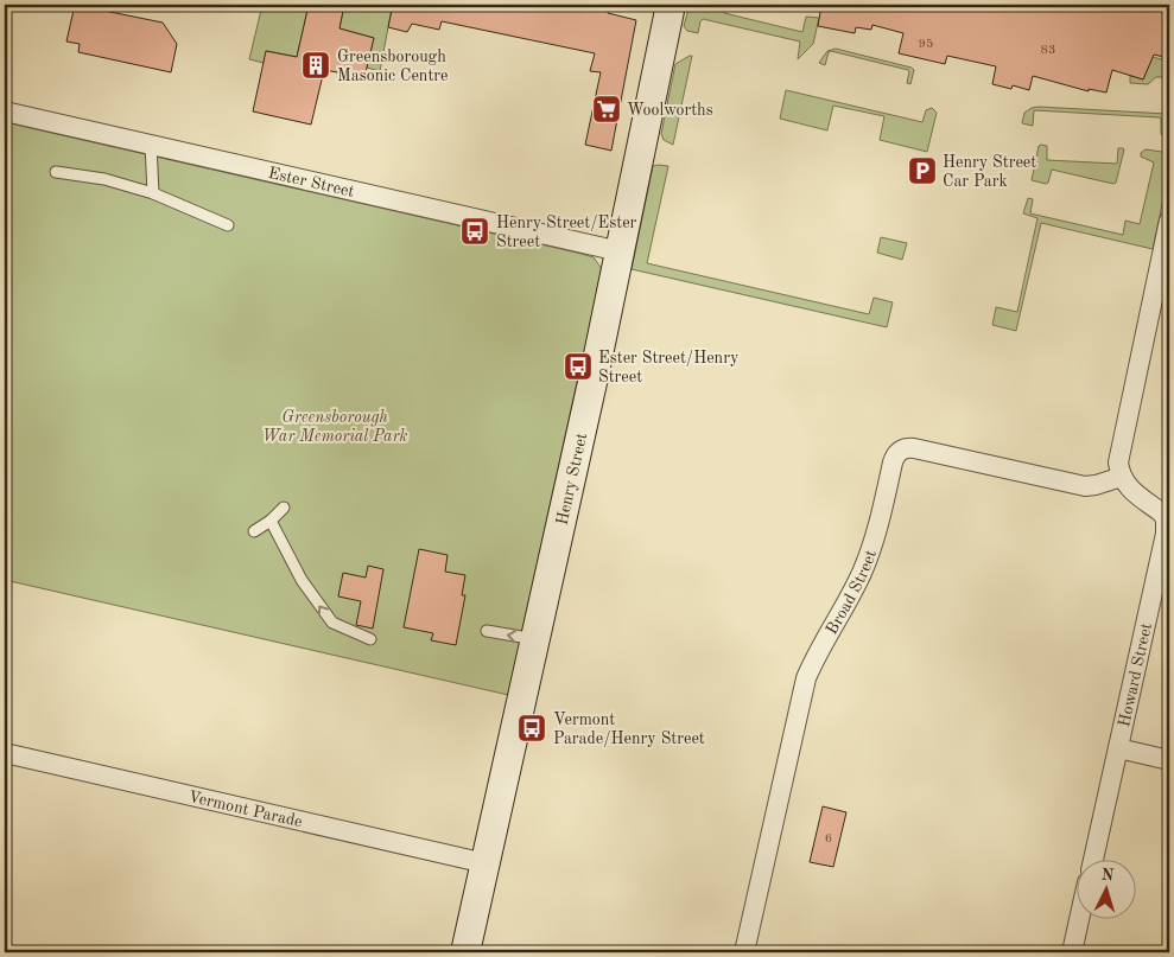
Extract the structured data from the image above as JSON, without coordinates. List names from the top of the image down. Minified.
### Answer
{"streets":{"street":["Ester Street","Henry Street","Broad Street","Howard Street","Vermont Parade"]},"crossings":[["Ester Street","Henry Street"],["Henry Street","Vermont Parade"],["Broad Street","Howard Street"]],"parks":["Greensborough War Memorial Park"],"places":{"building":["Greensborough Masonic Centre"],"supermarket":["Woolworths"],"parking":["Henry Street Car Park"],"bus stop":["Henry Street/Ester Street","Ester Street/Henry Street","Vermont Parade/Henry Street"]},"house_numbers":["95","83","6"],"north":"top"}
